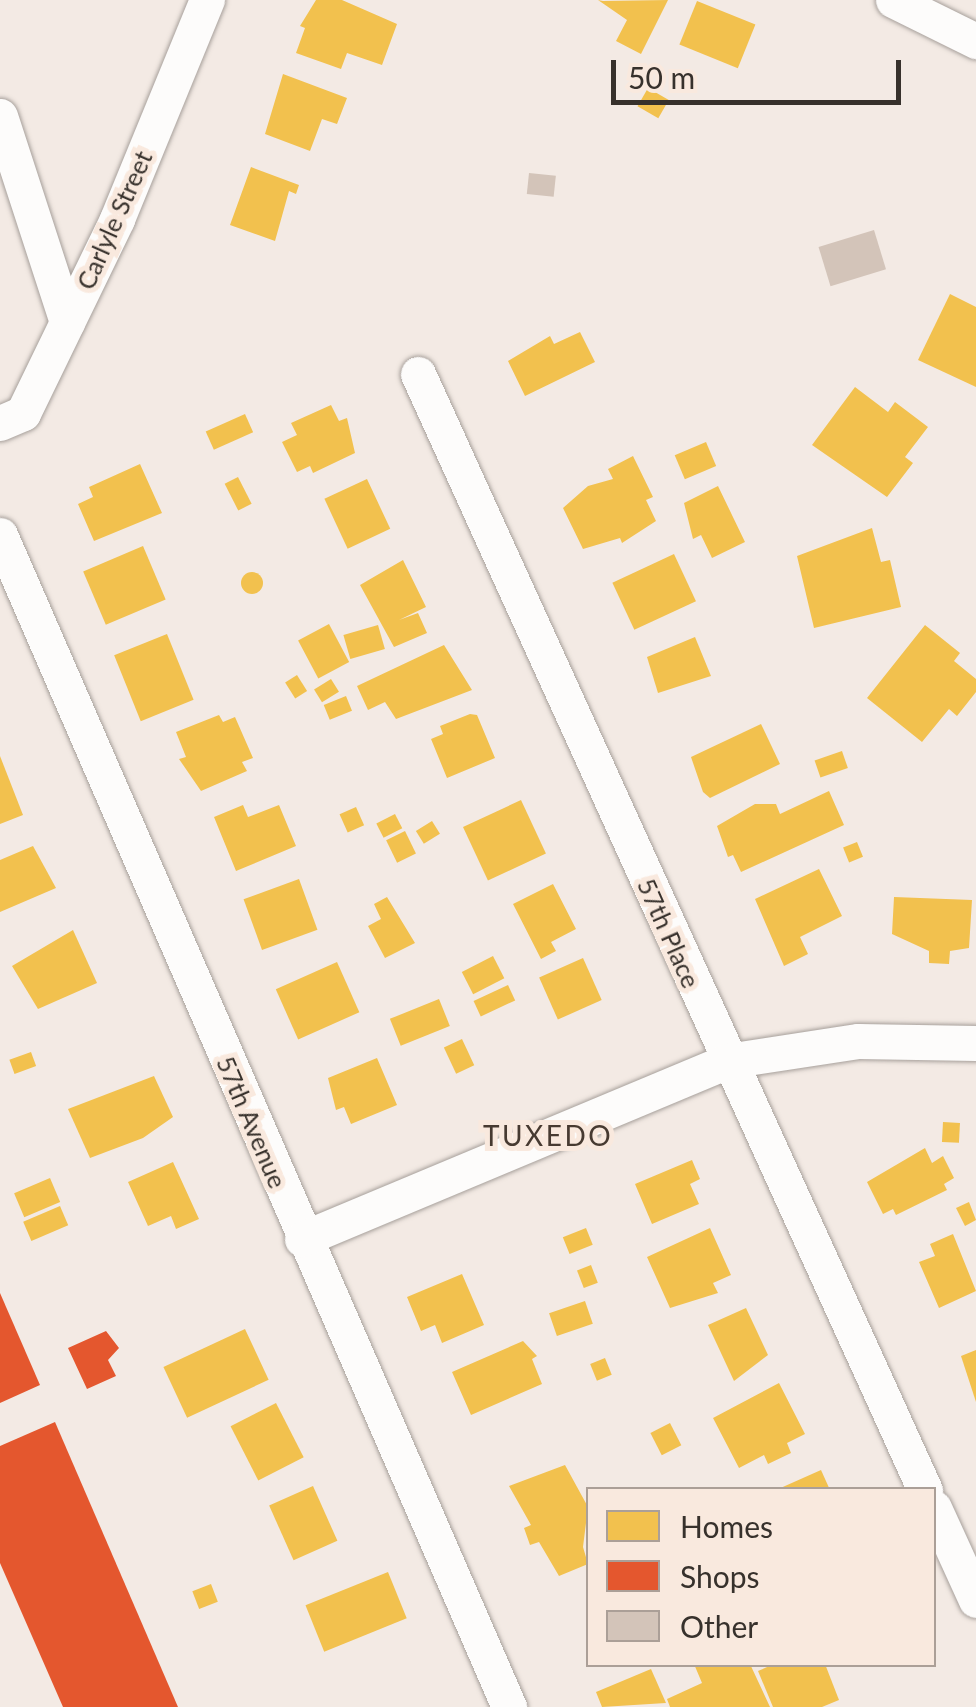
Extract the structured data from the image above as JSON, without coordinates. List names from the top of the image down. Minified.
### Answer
{"streets":{"street":["Carlyle Street","57th Place","57th Avenue"]},"districts":["TUXEDO"],"legend":["Homes","Shops","Other"],"scale_bar":"50 m"}
